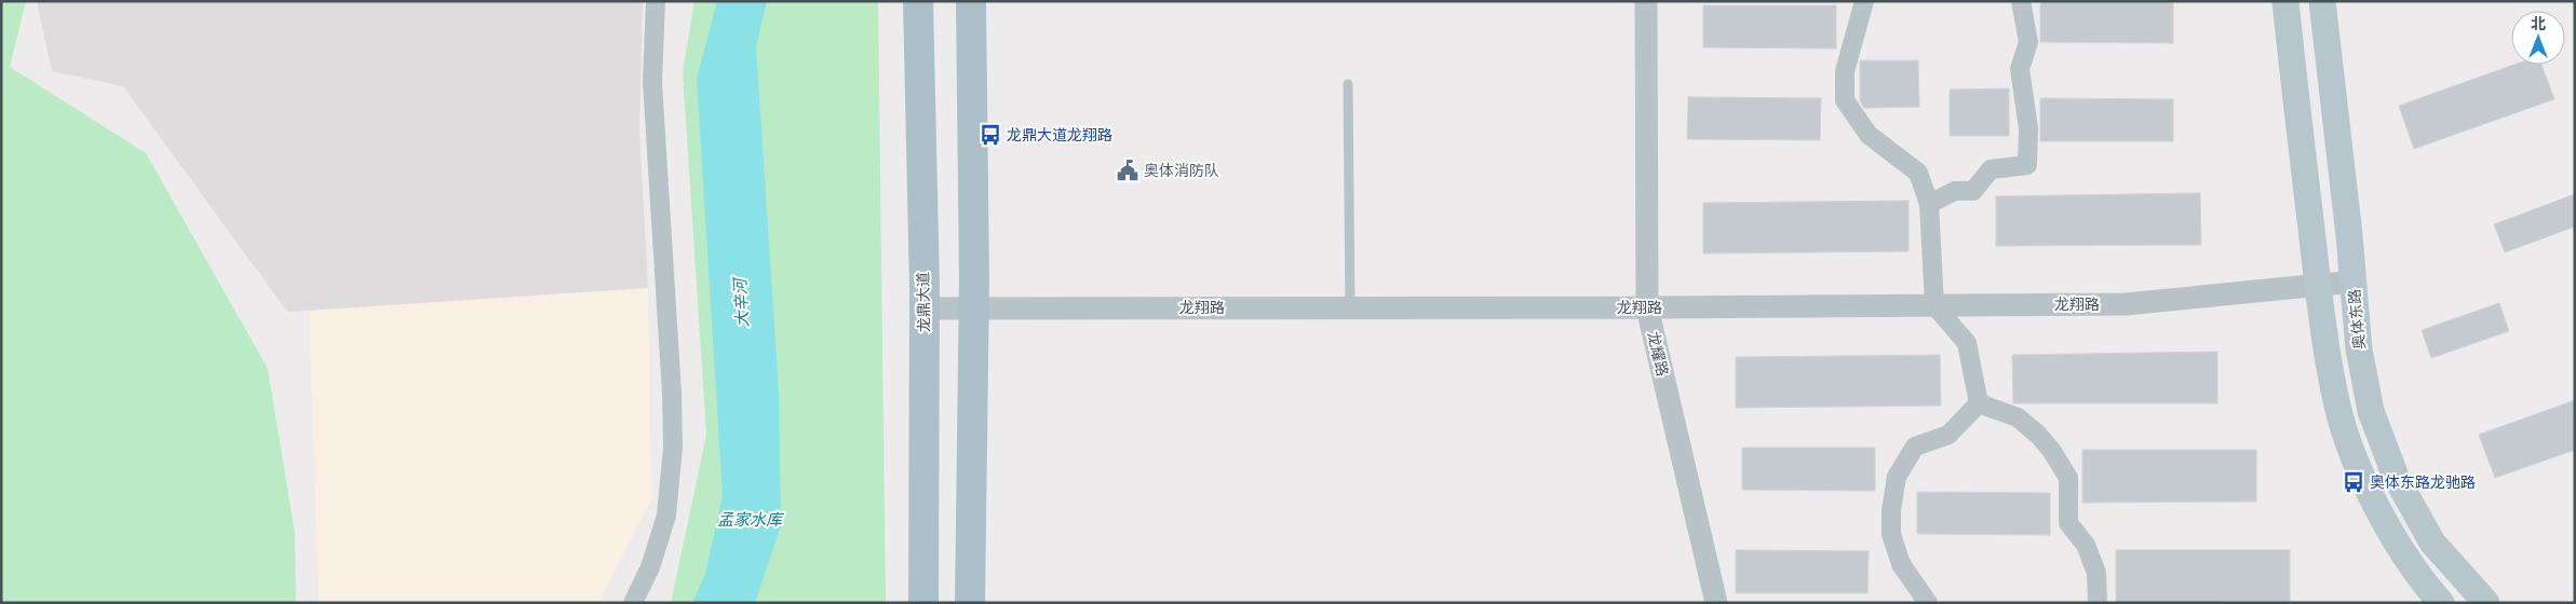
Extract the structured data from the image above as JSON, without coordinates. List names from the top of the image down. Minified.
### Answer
{"streets":{"main road":["龙鼎大道","奥体东路"],"street":["龙翔路","龙耀路"]},"crossings":[["龙鼎大道","龙翔路"],["龙翔路","奥体东路"],["龙翔路","龙耀路"]],"water":["大辛河","孟家水库"],"places":{"bus stop":["龙鼎大道龙翔路","奥体东路龙驰路"],"public building":["奥体消防队"]},"north":"top"}
